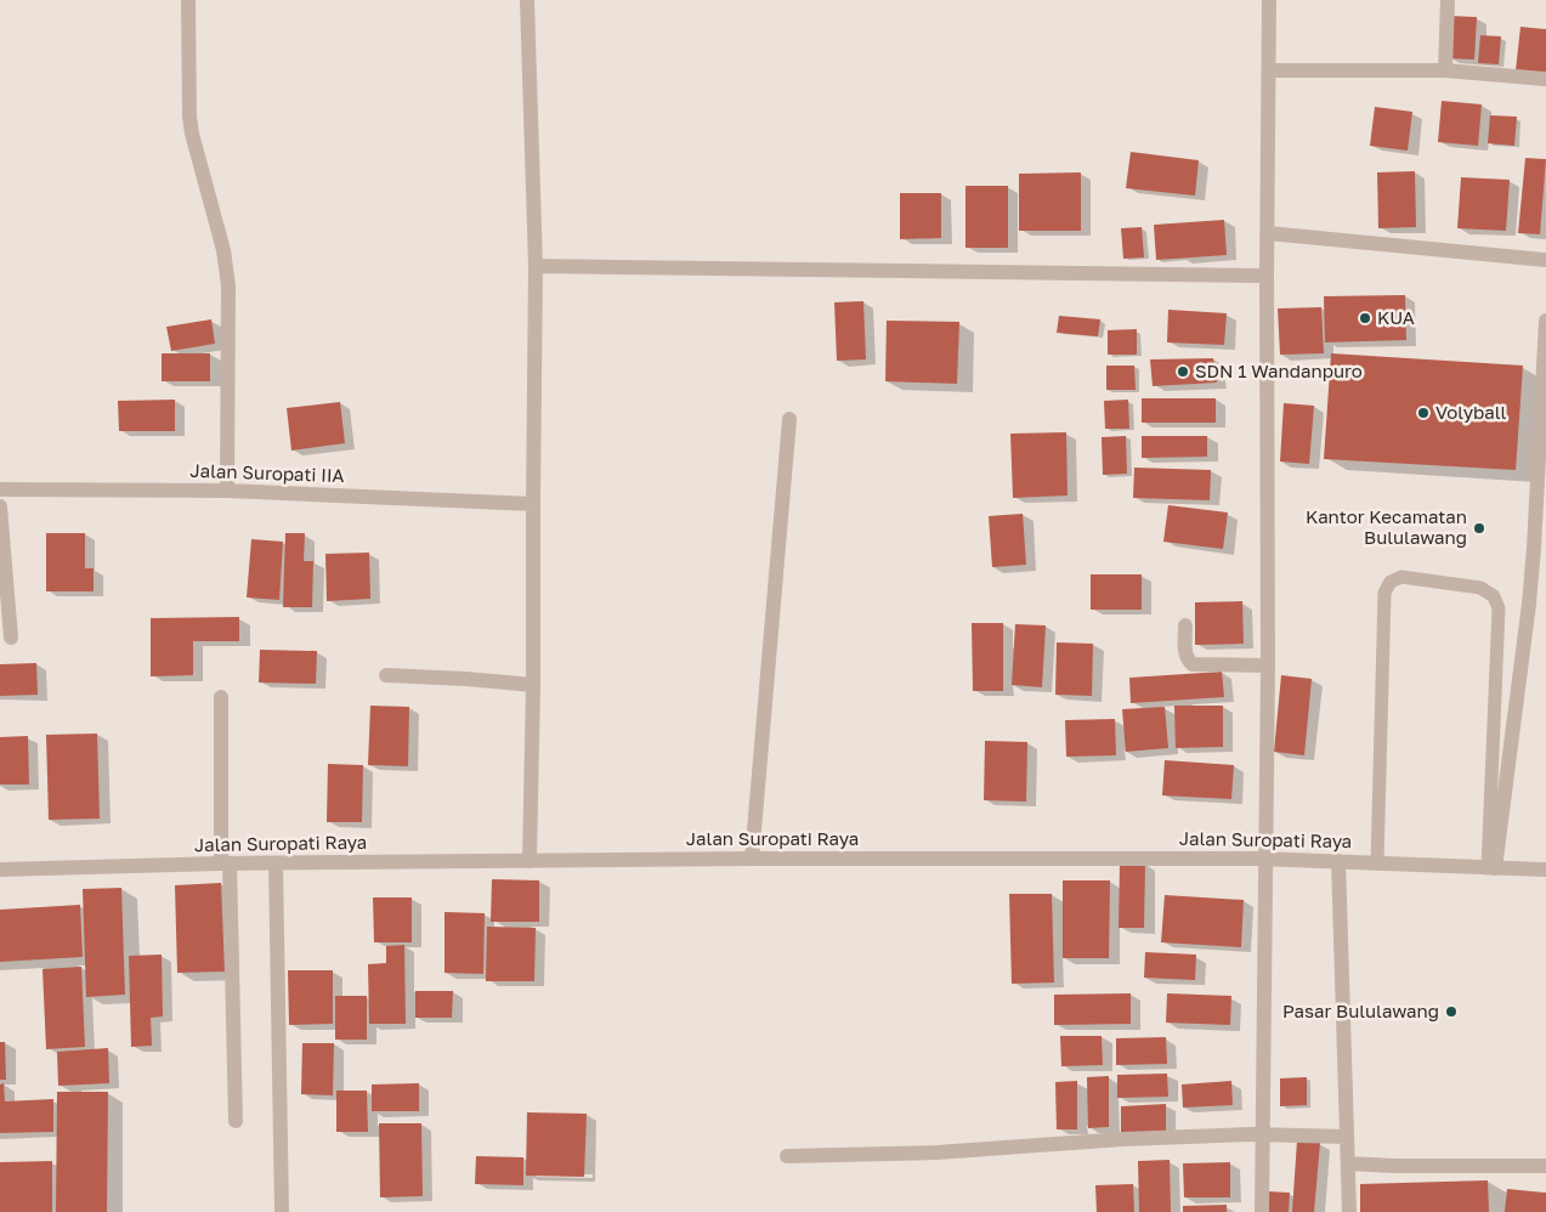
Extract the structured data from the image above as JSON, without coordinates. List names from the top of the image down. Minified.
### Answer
{"streets":{"street":["Jalan Suropati IIA","Jalan Suropati Raya"]},"places":["KUA","SDN 1 Wandanpuro","Volyball","Kantor Kecamatan Bululawang","Pasar Bululawang"]}
